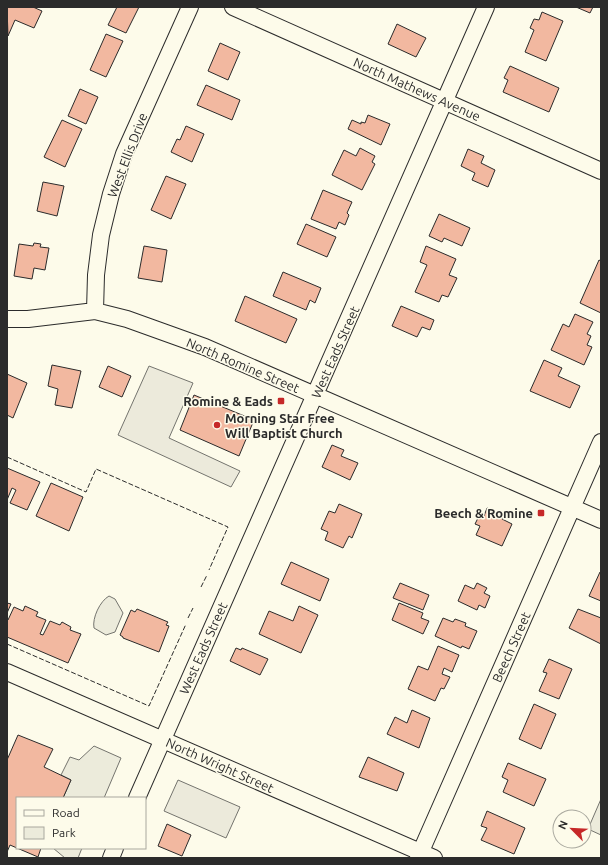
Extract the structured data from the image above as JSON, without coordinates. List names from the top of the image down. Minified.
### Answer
{"streets":{"street":["North Mathews Avenue","West Ellis Drive","West Eads Street","North Romine Street","Beech Street","North Wright Street"]},"crossings":[["North Mathews Avenue","West Eads Street"],["West Ellis Drive","North Romine Street"],["West Eads Street","North Romine Street"],["West Eads Street","North Wright Street"],["North Romine Street","Beech Street"],["Beech Street","North Wright Street"]],"places":{"transit":["Romine & Eads","Beech & Romine"],"other":["Morning Star Free Will Baptist Church"]},"legend":["Road","Park"],"north":"top left"}
